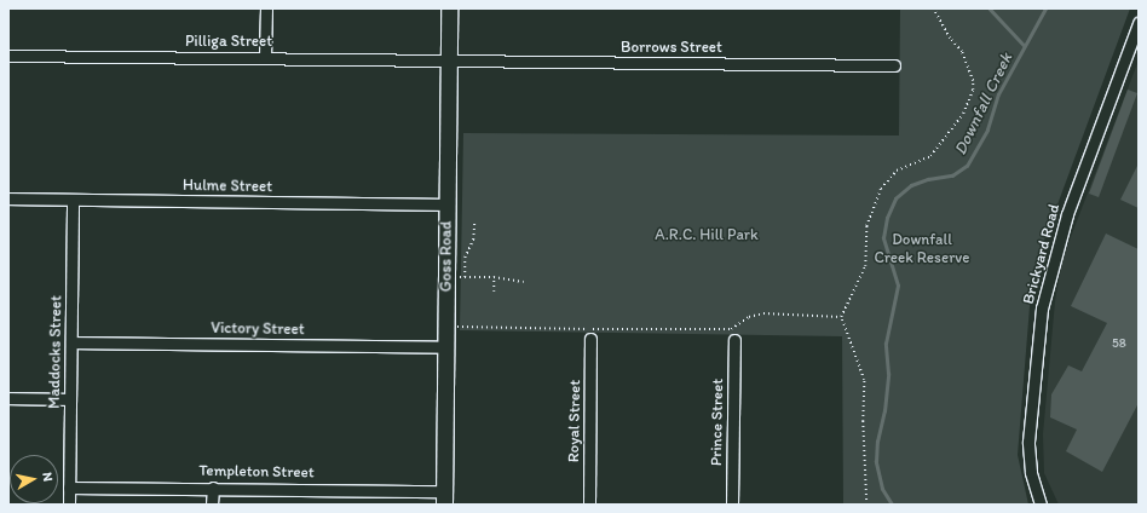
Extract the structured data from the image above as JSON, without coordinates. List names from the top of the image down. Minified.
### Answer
{"streets":{"street":["Pilliga Street","Borrows Street","Hulme Street","Brickyard Road","Goss Road","Victory Street","Maddocks Street","Royal Street","Prince Street","Templeton Street"]},"crossings":[["Pilliga Street","Borrows Street"],["Pilliga Street","Goss Road"],["Borrows Street","Goss Road"],["Hulme Street","Goss Road"],["Hulme Street","Maddocks Street"],["Goss Road","Victory Street"],["Goss Road","Templeton Street"],["Victory Street","Maddocks Street"],["Maddocks Street","Templeton Street"]],"water":["Downfall Creek"],"parks":["A.R.C. Hill Park","Downfall Creek Reserve"],"house_numbers":["58"],"north":"right"}
